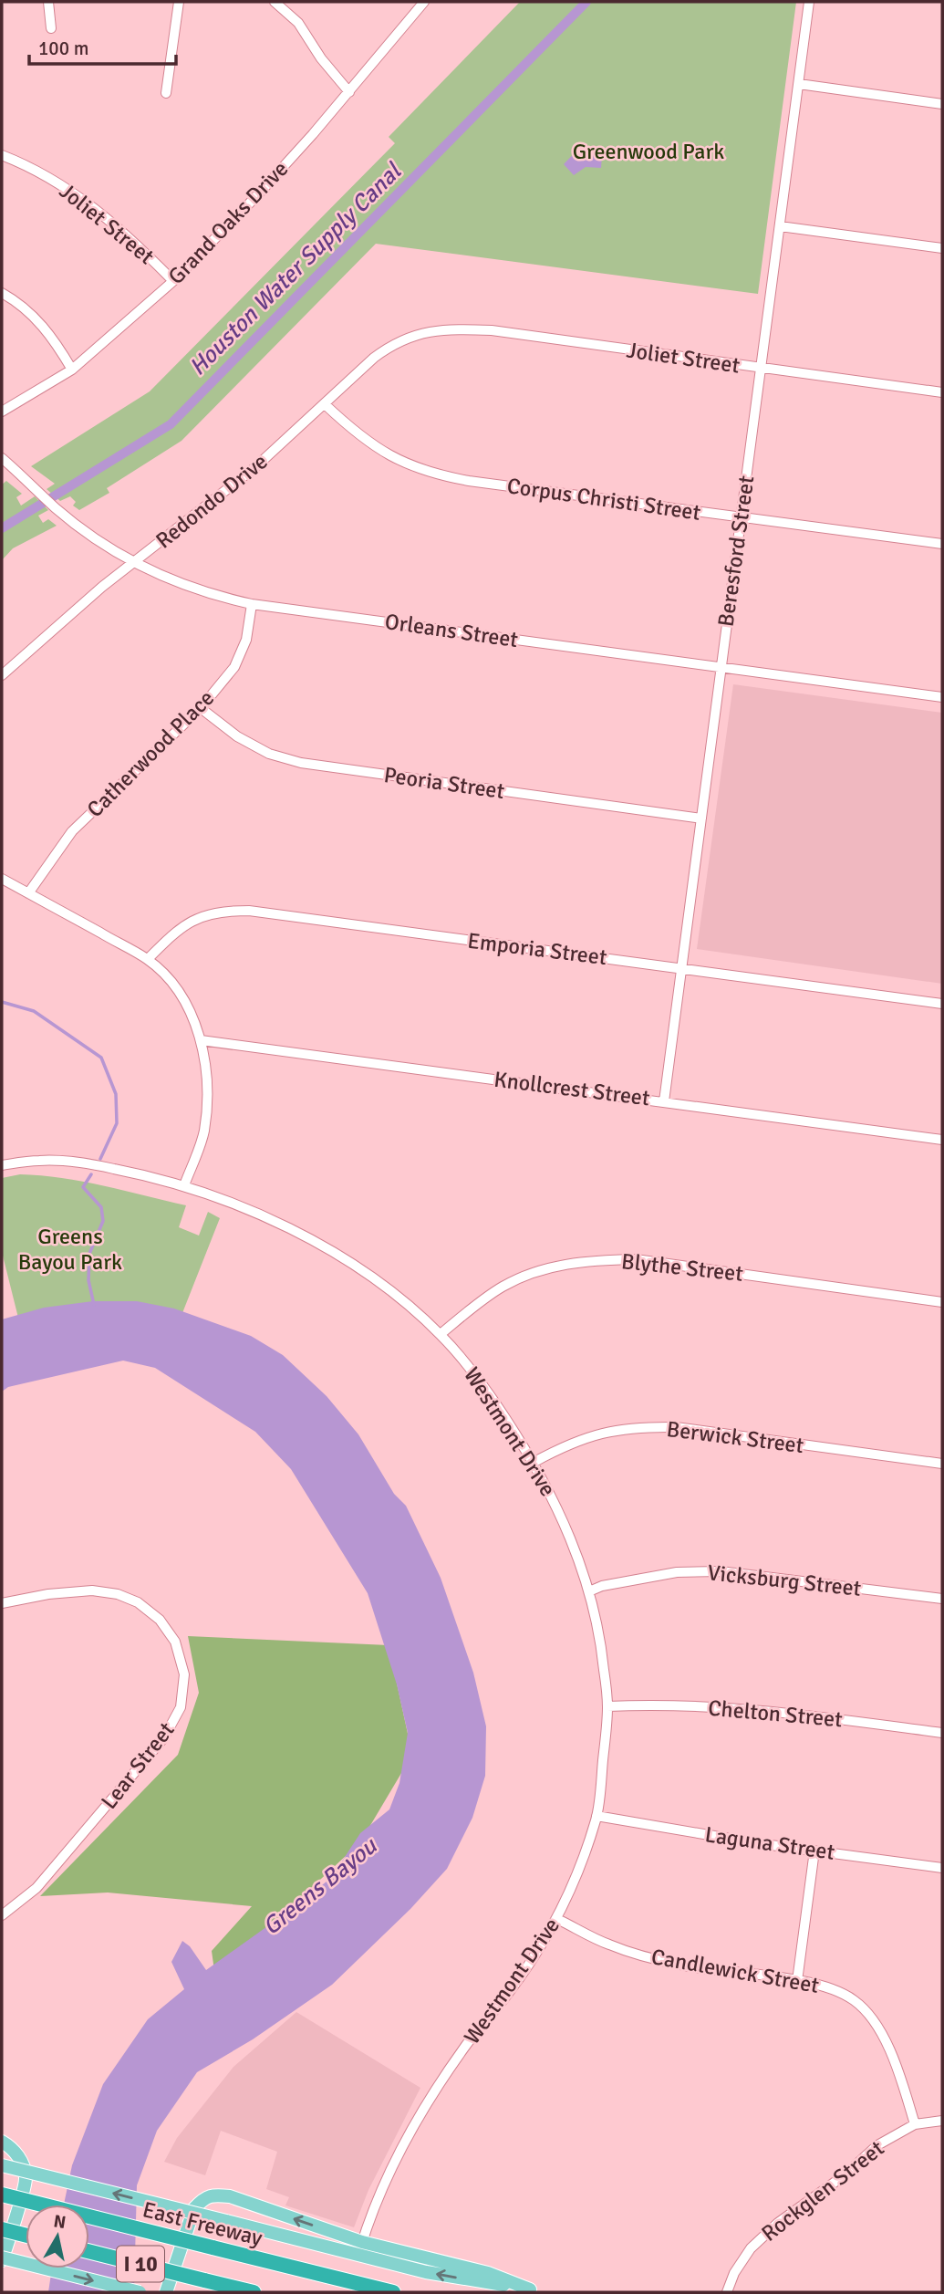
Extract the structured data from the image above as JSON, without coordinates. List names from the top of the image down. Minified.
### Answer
{"streets":{"highway":["East Freeway","I 10"],"street":["Grand Oaks Drive","Joliet Street","Corpus Christi Street","Redondo Drive","Beresford Street","Orleans Street","Catherwood Place","Peoria Street","Emporia Street","Knollcrest Street","Blythe Street","Westmont Drive","Berwick Street","Vicksburg Street","Chelton Street","Lear Street","Laguna Street","Candlewick Street","Rockglen Street"]},"crossings":[["Grand Oaks Drive","Joliet Street"],["Joliet Street","Redondo Drive"],["Joliet Street","Beresford Street"],["Corpus Christi Street","Redondo Drive"],["Corpus Christi Street","Beresford Street"],["Redondo Drive","Orleans Street"],["Beresford Street","Orleans Street"],["Beresford Street","Peoria Street"],["Beresford Street","Emporia Street"],["Beresford Street","Knollcrest Street"],["Orleans Street","Catherwood Place"],["Catherwood Place","Peoria Street"],["Blythe Street","Westmont Drive"],["Westmont Drive","Berwick Street"],["Westmont Drive","Vicksburg Street"],["Westmont Drive","Chelton Street"],["Westmont Drive","Laguna Street"],["Westmont Drive","Candlewick Street"],["Candlewick Street","Rockglen Street"]],"water":["Houston Water Supply Canal","Greens Bayou"],"parks":["Greenwood Park","Greens Bayou Park"],"scale_bar":"100 m","north":"top"}
